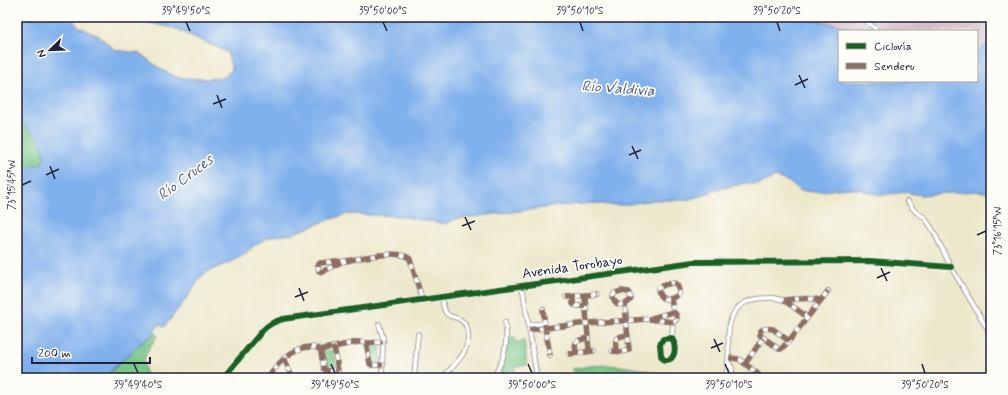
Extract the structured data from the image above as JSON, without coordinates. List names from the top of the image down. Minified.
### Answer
{"streets":{"street":["Avenida Torobayo"]},"water":["Río Valdivia","Río Cruces"],"legend":["Ciclovía","Sendero"],"scale_bar":"200 m","north":"bottom left","coordinates":["39°49'50\"S","39°50'00\"S","39°50'10\"S","39°50'20\"S","73°15'45\"W","73°16'15\"W","39°49'40\"S"]}
